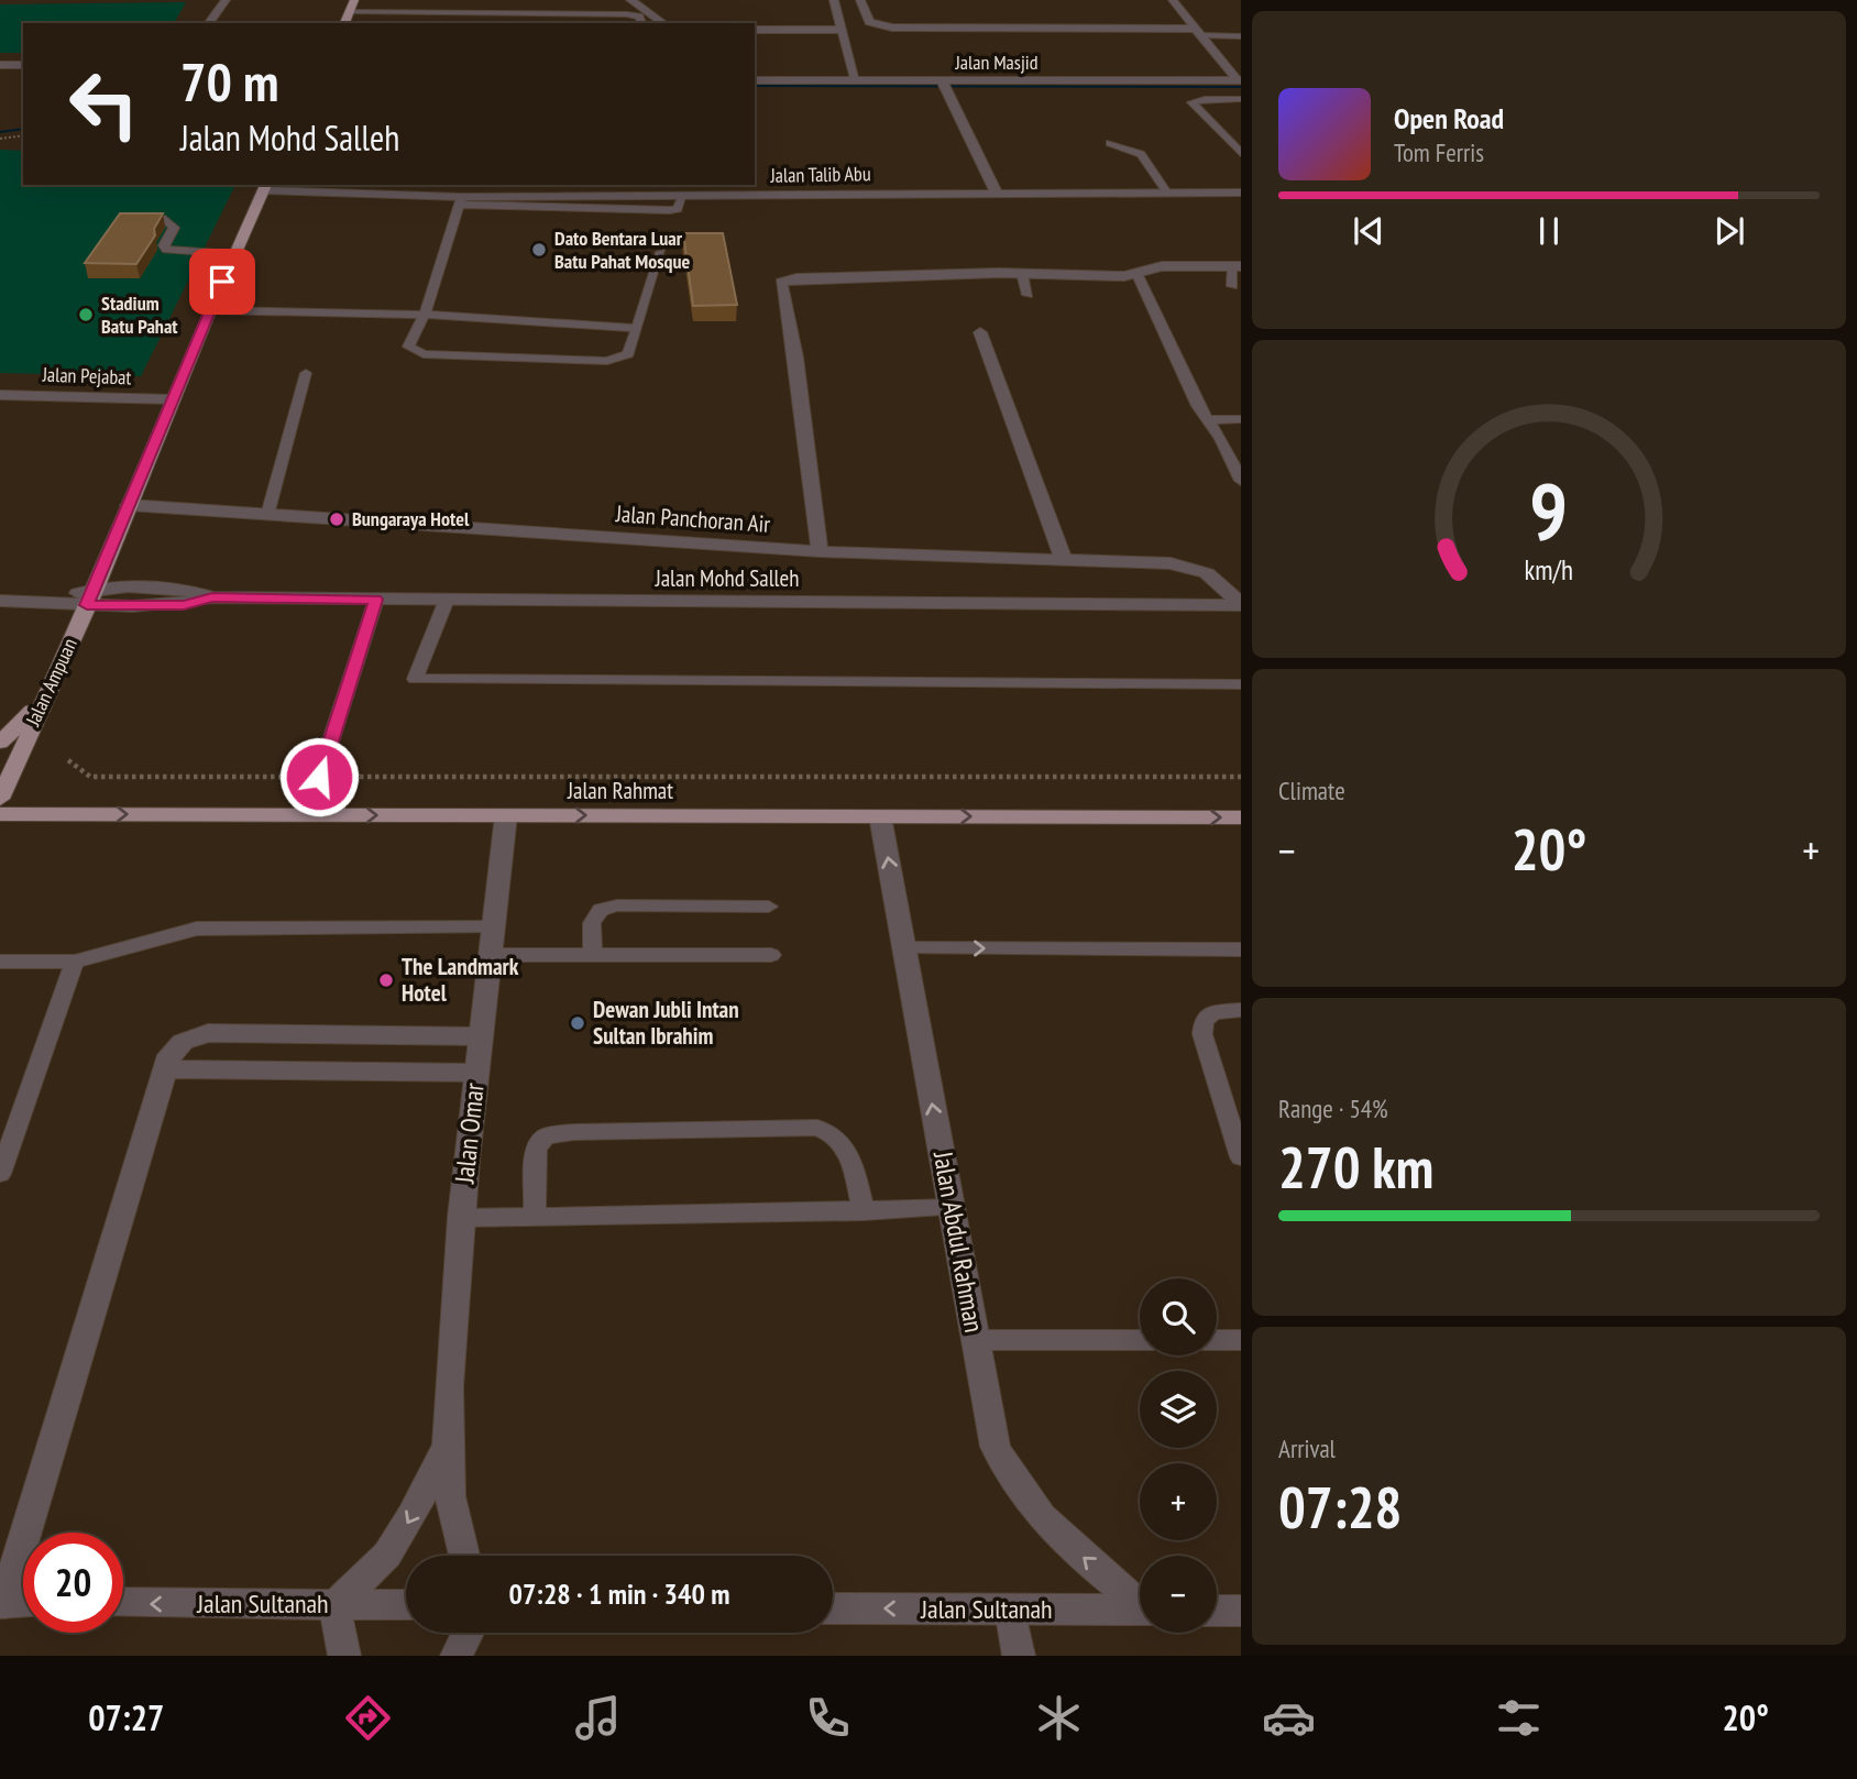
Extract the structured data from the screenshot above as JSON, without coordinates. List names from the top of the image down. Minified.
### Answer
{"streets":{"main road":["Jalan Ampuan","Jalan Rahmat"],"street":["Jalan Masjid","Jalan Talib Abu","Jalan Pejabat","Jalan Panchoran Air","Jalan Mohd Salleh","Jalan Omar","Jalan Abdul Rahman","Jalan Sultanah"]},"crossings":[["Jalan Talib Abu","Jalan Ampuan"],["Jalan Pejabat","Jalan Ampuan"],["Jalan Panchoran Air","Jalan Mohd Salleh"],["Jalan Panchoran Air","Jalan Ampuan"],["Jalan Mohd Salleh","Jalan Ampuan"],["Jalan Rahmat","Jalan Omar"],["Jalan Rahmat","Jalan Abdul Rahman"]],"one_way":["Jalan Rahmat","Jalan Abdul Rahman","Jalan Sultanah"],"places":["Dato Bentara Luar Batu Pahat Mosque","Stadium Batu Pahat","Bungaraya Hotel","The Landmark Hotel","Dewan Jubli Intan Sultan Ibrahim"],"page":{"turn":["70 m","Jalan Mohd Salleh"],"song":["Open Road","Tom Ferris"],"tile":["Climate",["Range · 54%","270 km"],["Arrival","07:28"]],"heat":["−","20°","+"],"map_buttons":["+","−"],"limit":"20","trip":"07:28 · 1 min · 340 m","tabs":["07:27","20°"],"gauge":["9","km/h"]}}
